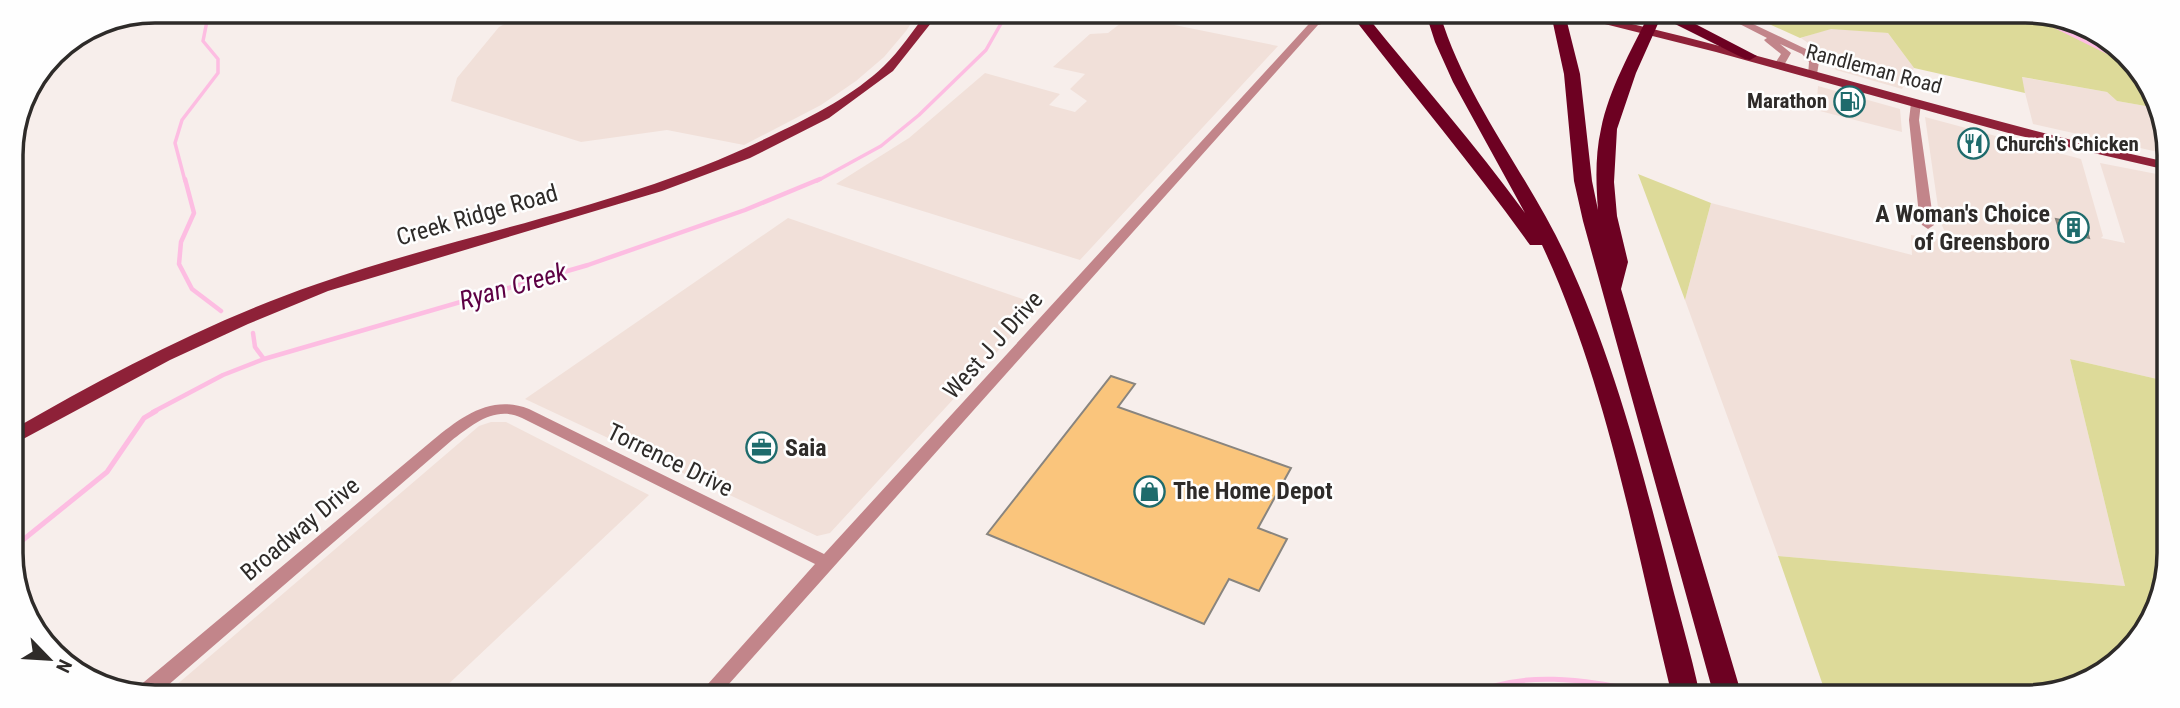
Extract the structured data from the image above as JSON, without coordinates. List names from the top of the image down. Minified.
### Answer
{"streets":{"main road":["Randleman Road","Creek Ridge Road"],"street":["West J J Drive","Torrence Drive","Broadway Drive"]},"crossings":[["West J J Drive","Torrence Drive"],["Torrence Drive","Broadway Drive"]],"water":["Ryan Creek"],"places":{"fuel station":["Marathon"],"restaurant":["Church's Chicken"],"building":["A Woman's Choice of Greensboro"],"office":["Saia"],"shop":["The Home Depot"]},"north":"bottom right"}
